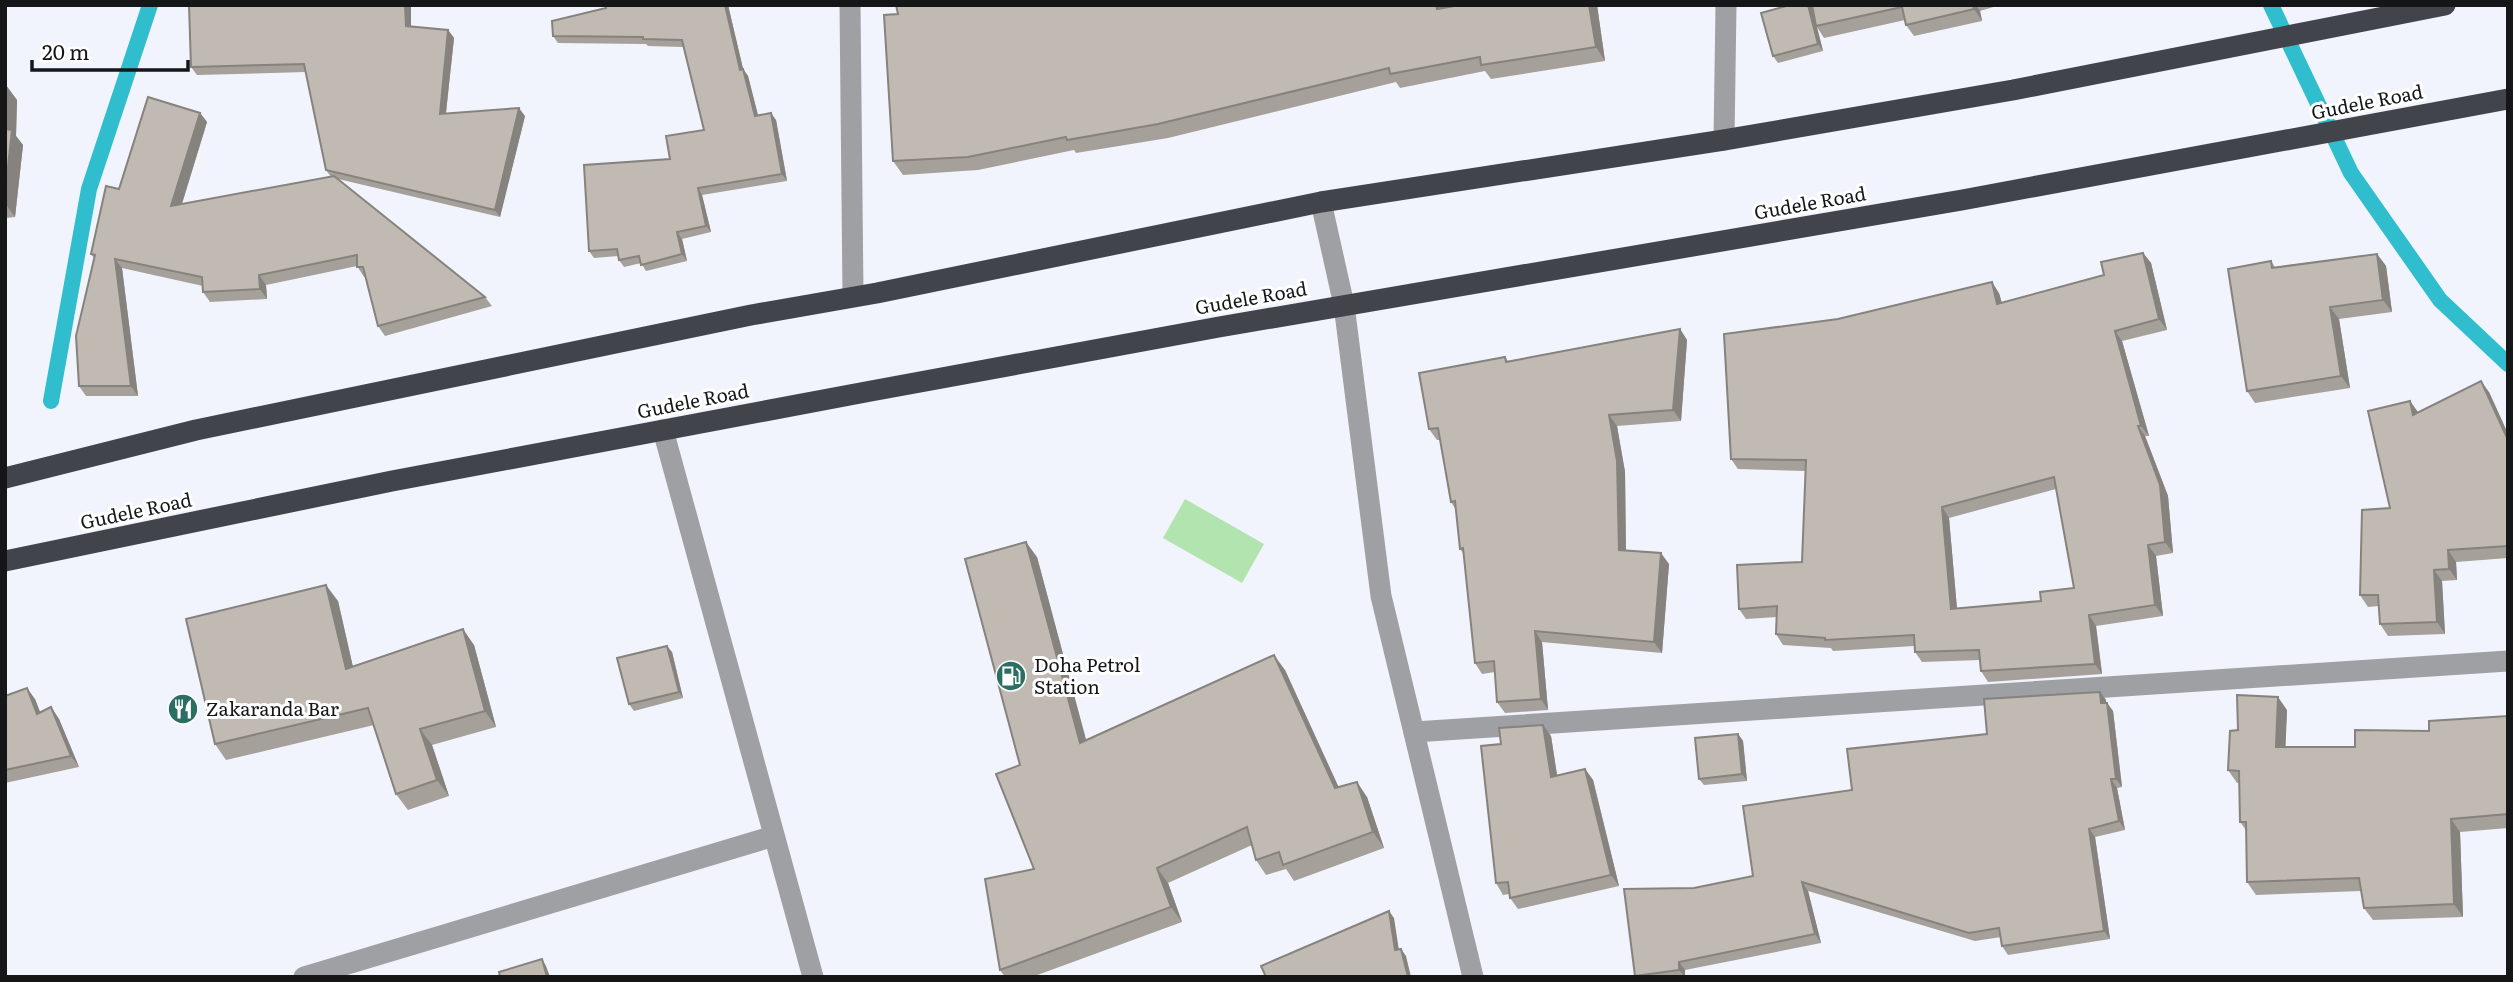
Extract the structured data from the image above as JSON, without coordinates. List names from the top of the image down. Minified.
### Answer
{"streets":{"highway":["Gudele Road"]},"places":{"fuel station":["Doha Petrol Station"],"restaurant":["Zakaranda Bar"]},"scale_bar":"20 m"}
